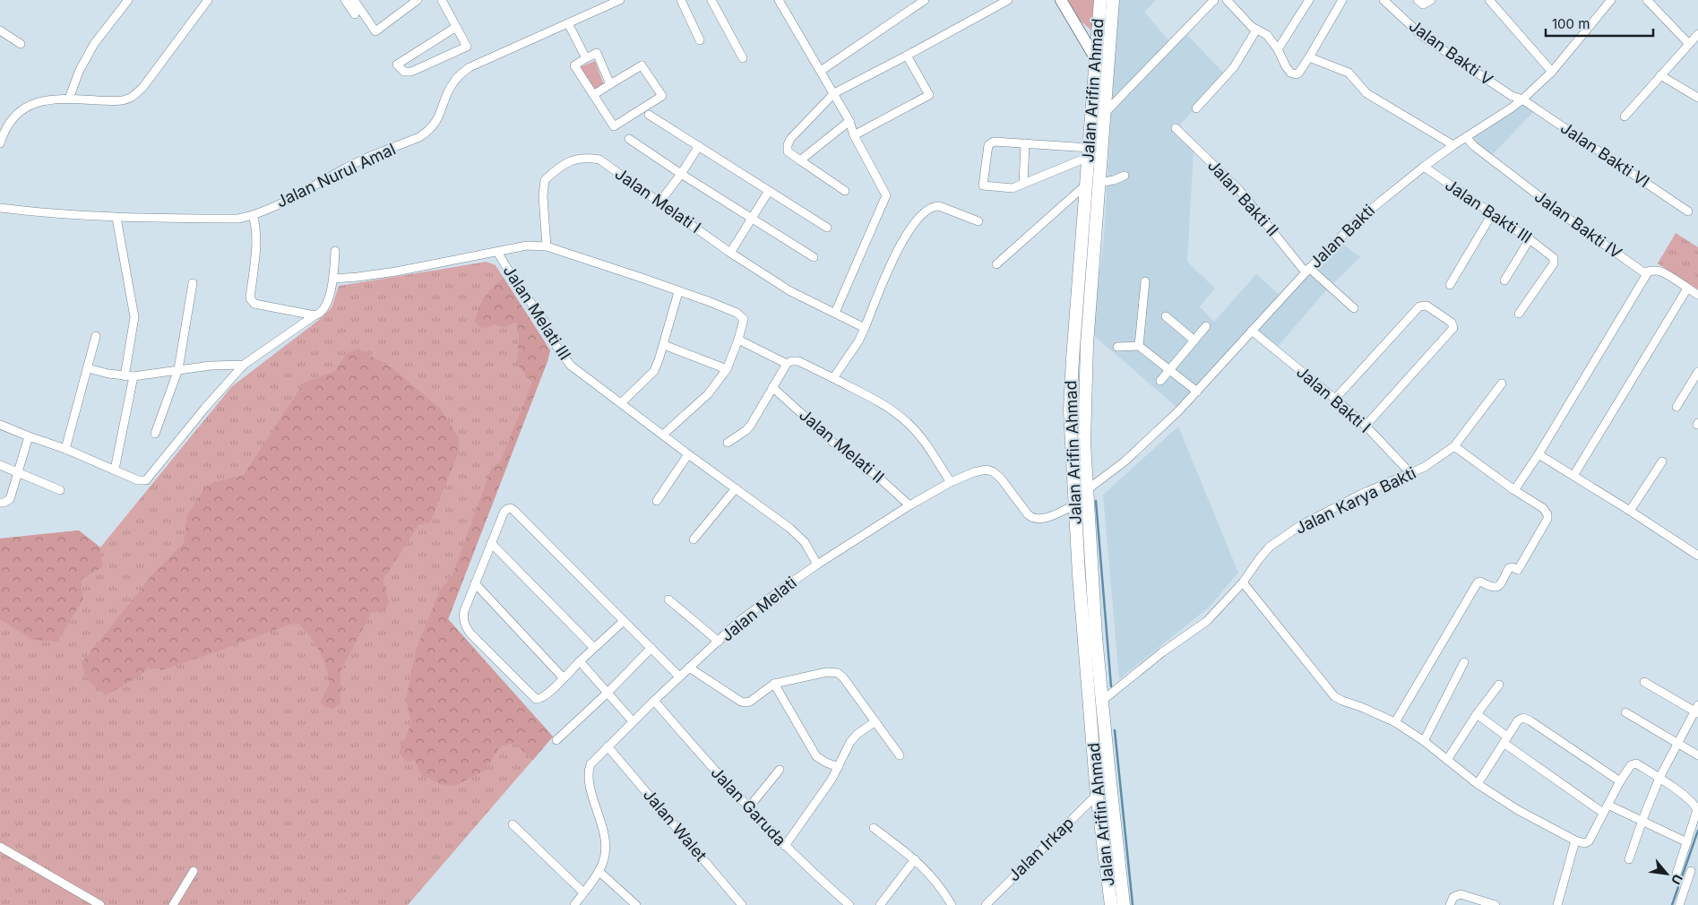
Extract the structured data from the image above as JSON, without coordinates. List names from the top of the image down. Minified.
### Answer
{"streets":{"main road":["Jalan Arifin Ahmad"],"street":["Jalan Bakti V","Jalan Bakti VI","Jalan Nurul Amal","Jalan Bakti II","Jalan Melati I","Jalan Bakti III","Jalan Bakti IV","Jalan Bakti","Jalan Melati III","Jalan Bakti I","Jalan Melati II","Jalan Karya Bakti","Jalan Melati","Jalan Garuda","Jalan Walet","Jalan Irkap"]},"crossings":[["Jalan Bakti V","Jalan Bakti VI"],["Jalan Bakti V","Jalan Bakti"],["Jalan Arifin Ahmad","Jalan Bakti"],["Jalan Arifin Ahmad","Jalan Karya Bakti"],["Jalan Arifin Ahmad","Jalan Melati"],["Jalan Arifin Ahmad","Jalan Irkap"],["Jalan Bakti VI","Jalan Bakti"],["Jalan Bakti II","Jalan Bakti"],["Jalan Bakti III","Jalan Bakti"],["Jalan Bakti IV","Jalan Bakti"],["Jalan Bakti","Jalan Bakti I"],["Jalan Melati III","Jalan Melati"],["Jalan Bakti I","Jalan Karya Bakti"],["Jalan Melati II","Jalan Melati"],["Jalan Melati","Jalan Garuda"],["Jalan Melati","Jalan Walet"]],"scale_bar":"100 m","north":"bottom right"}
